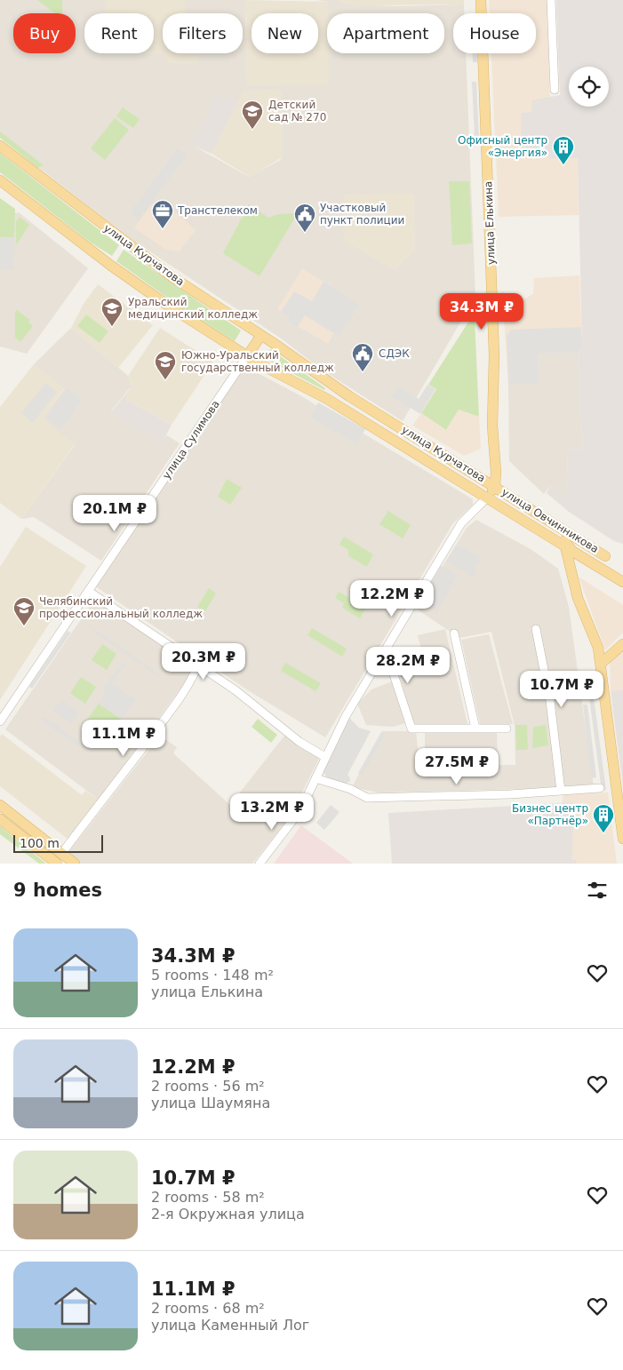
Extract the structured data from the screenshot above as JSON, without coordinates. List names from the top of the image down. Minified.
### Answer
{"streets":{"main road":["улица Елькина","улица Курчатова","улица Овчинникова"],"street":["улица Сулимова"]},"crossings":[["улица Елькина","улица Курчатова"],["улица Елькина","улица Овчинникова"],["улица Курчатова","улица Сулимова"],["улица Курчатова","улица Овчинникова"]],"places":{"school or university":["Детский сад № 270","Уральский медицинский колледж","Южно-Уральский государственный колледж","Челябинский профессиональный колледж"],"building":["Офисный центр «Энергия»","Бизнес центр «Партнёр»"],"office":["Транстелеком"],"public building":["Участковый пункт полиции","СДЭК"]},"scale_bar":"100 m","page":{"chip":["Buy","Rent","Filters","New","Apartment","House"],"price":["34.3M ₽","20.1M ₽","12.2M ₽","20.3M ₽","28.2M ₽","10.7M ₽","11.1M ₽","27.5M ₽","13.2M ₽"],"scale":"100 m","heading":"9 homes","list":[{"name":"34.3M ₽","note":"5 rooms · 148 m² · улица Елькина"},{"name":"12.2M ₽","note":"2 rooms · 56 m² · улица Шаумяна"},{"name":"10.7M ₽","note":"2 rooms · 58 m² · 2-я Окружная улица"},{"name":"11.1M ₽","note":"2 rooms · 68 m² · улица Каменный Лог"}]}}
